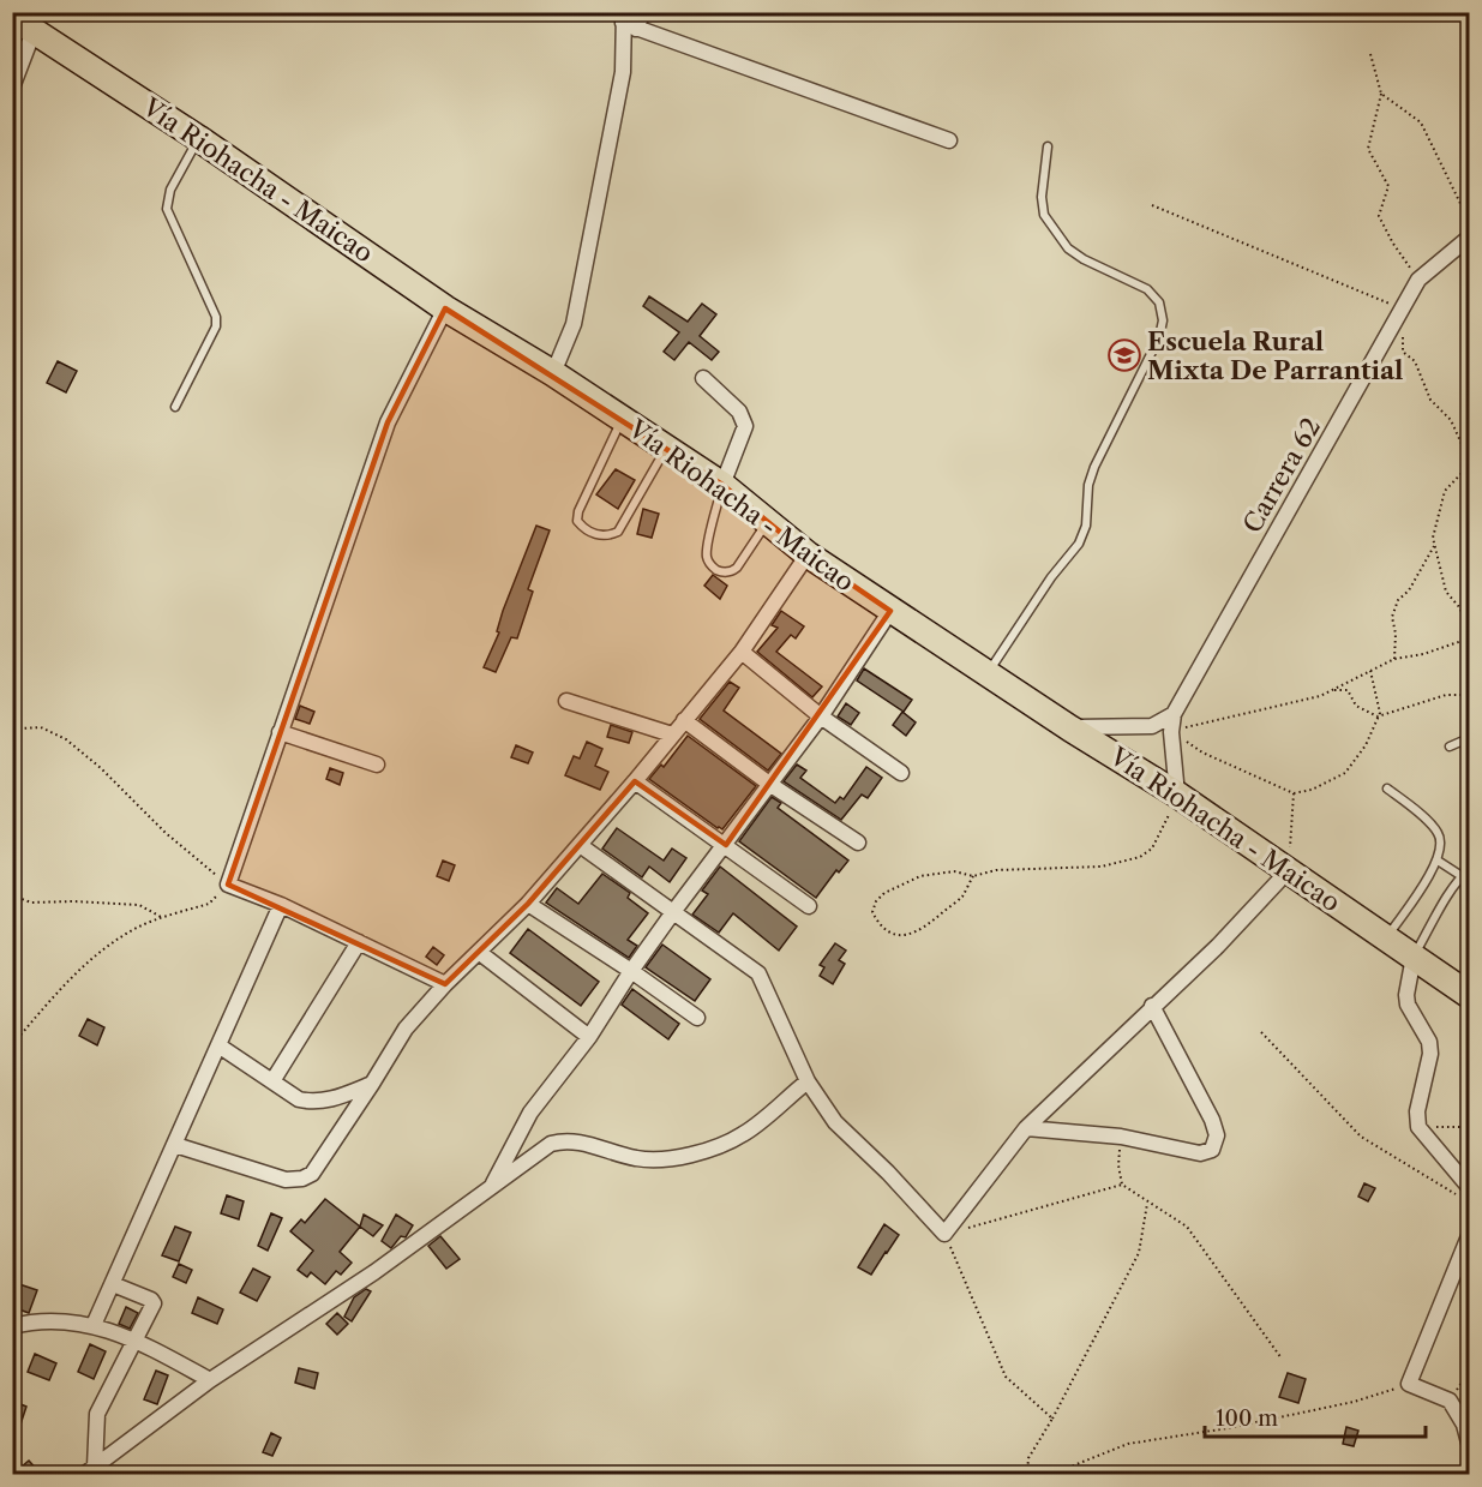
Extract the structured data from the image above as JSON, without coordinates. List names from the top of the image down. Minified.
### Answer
{"streets":{"highway":["Vía Riohacha - Maicao"],"street":["Carrera 62"]},"crossings":[["Vía Riohacha - Maicao","Carrera 62"]],"places":{"school or university":["Escuela Rural Mixta De Parrantial"]},"scale_bar":"100 m"}
